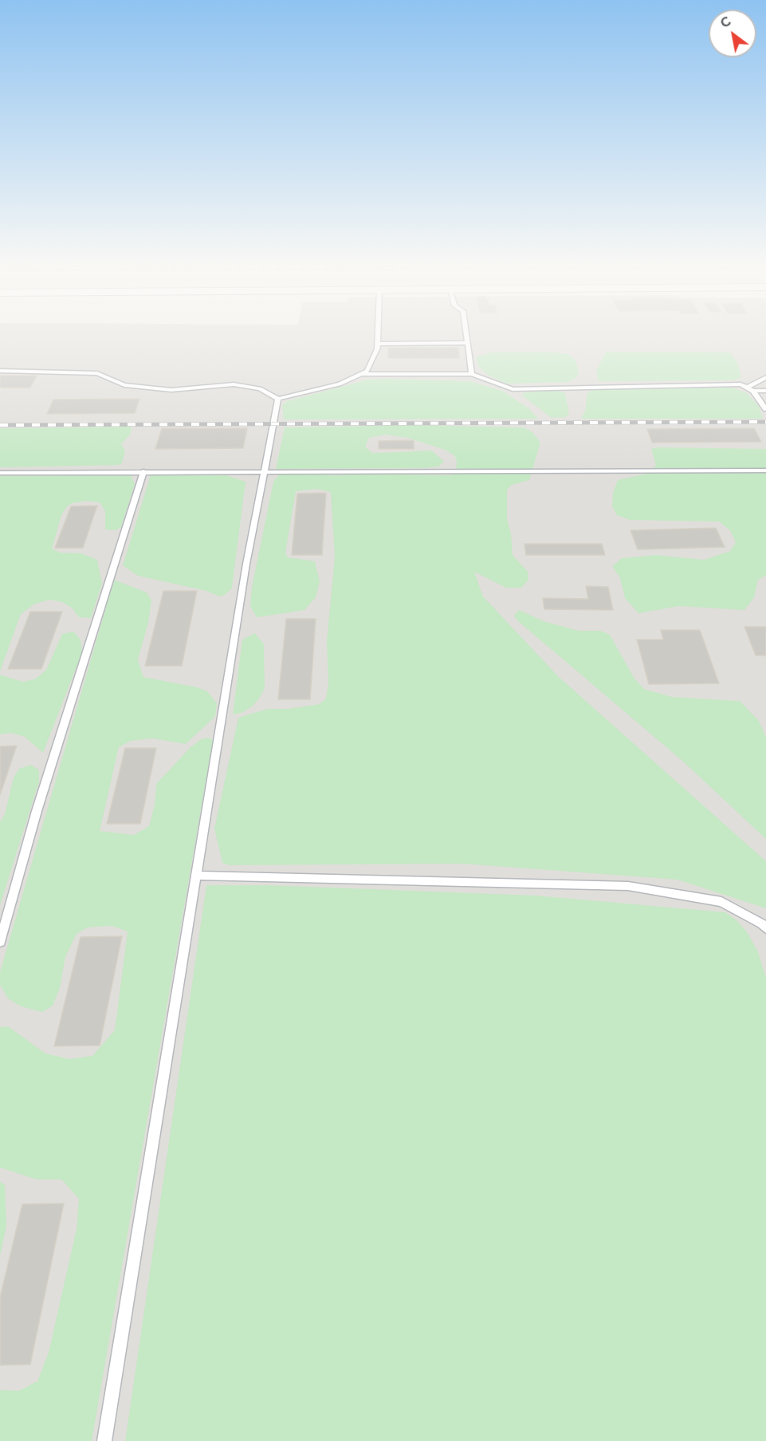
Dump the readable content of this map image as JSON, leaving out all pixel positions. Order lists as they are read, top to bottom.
{
  "north": "top left"
}
